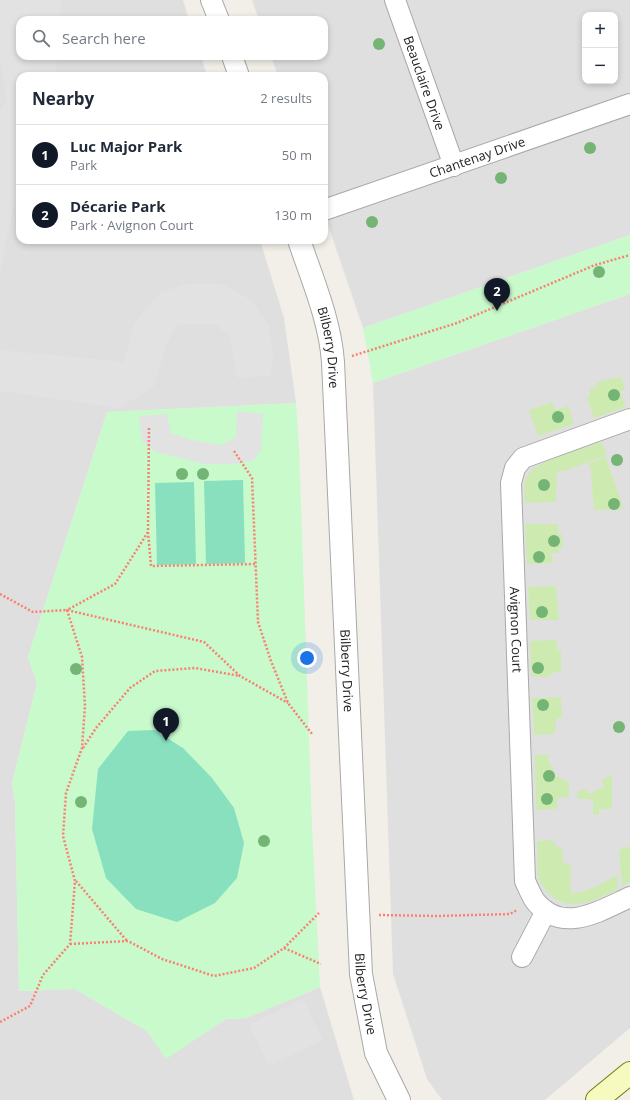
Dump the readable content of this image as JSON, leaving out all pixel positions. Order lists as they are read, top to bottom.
{
  "streets": {
    "street": [
      "Beauclaire Drive",
      "Chantenay Drive",
      "Bilberry Drive",
      "Avignon Court"
    ]
  },
  "crossings": [
    ["Beauclaire Drive", "Chantenay Drive"]
  ],
  "page": {
    "map_buttons": ["+", "−"],
    "search": "Search here",
    "heading": ["Nearby", "2 results"],
    "list": [
      {
        "mark": "1",
        "name": "Luc Major Park",
        "note": "Park",
        "value": "50 m"
      },
      {
        "mark": "2",
        "name": "Décarie Park",
        "note": "Park · Avignon Court",
        "value": "130 m"
      }
    ],
    "pins": ["2", "1"]
  }
}
